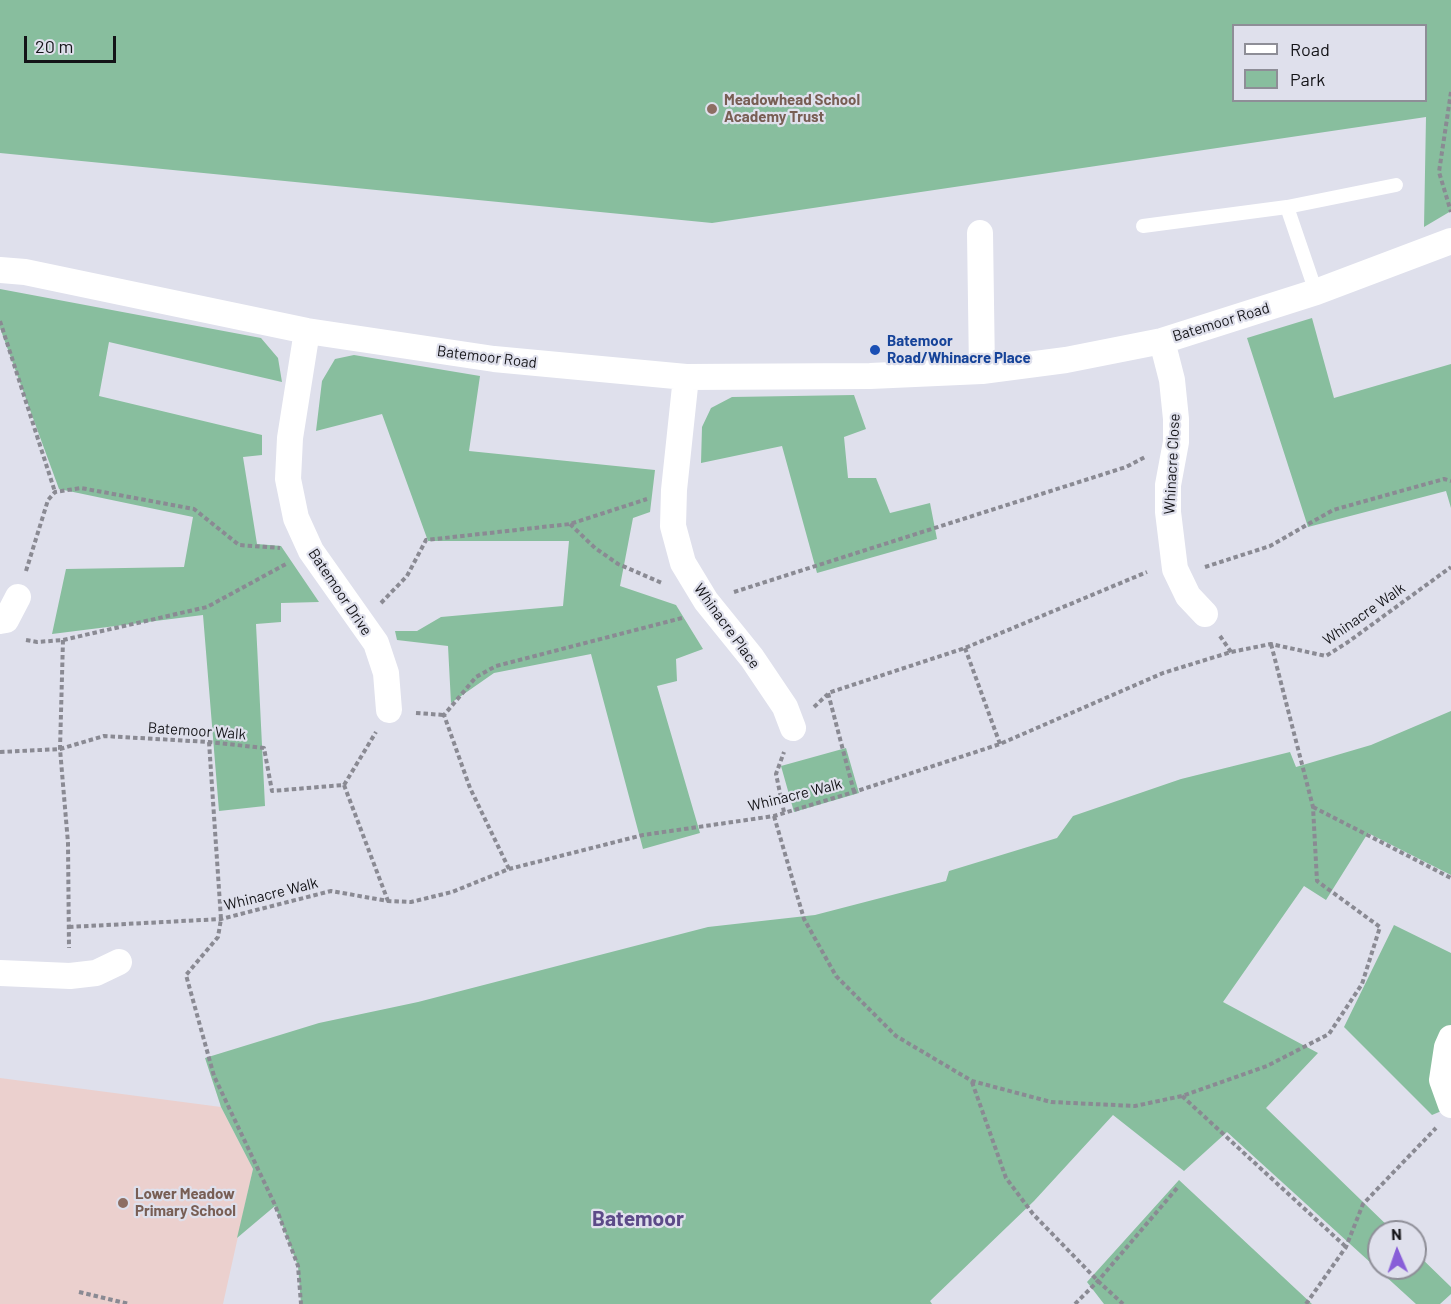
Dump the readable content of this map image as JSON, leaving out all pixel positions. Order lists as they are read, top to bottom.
{
  "streets": {
    "street": [
      "Batemoor Road",
      "Whinacre Close",
      "Batemoor Drive",
      "Whinacre Place"
    ],
    "path": ["Whinacre Walk", "Batemoor Walk"]
  },
  "crossings": [
    ["Batemoor Road", "Whinacre Close"],
    ["Batemoor Road", "Batemoor Drive"],
    ["Batemoor Road", "Whinacre Place"]
  ],
  "districts": ["Batemoor"],
  "places": ["Meadowhead School Academy Trust", "Batemoor Road/Whinacre Place", "Lower Meadow Primary School"],
  "legend": ["Road", "Park"],
  "scale_bar": "20 m",
  "north": "top"
}
